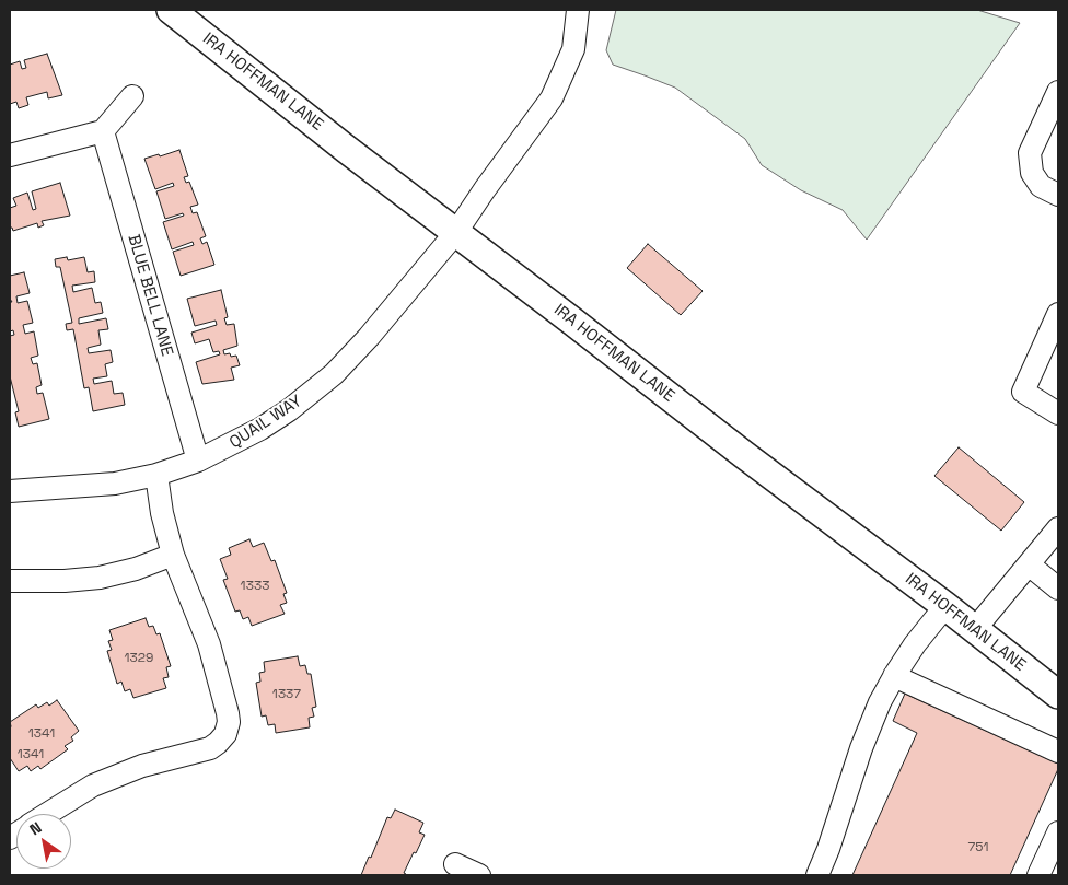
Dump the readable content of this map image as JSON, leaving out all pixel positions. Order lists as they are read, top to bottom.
{
  "streets": {
    "main road": ["IRA HOFFMAN LANE"],
    "street": ["BLUE BELL LANE", "QUAIL WAY"]
  },
  "crossings": [
    ["IRA HOFFMAN LANE", "QUAIL WAY"],
    ["BLUE BELL LANE", "QUAIL WAY"]
  ],
  "house_numbers": [
    "1333",
    "1329",
    "1337",
    "1341",
    "1341",
    "751"
  ],
  "north": "top left"
}
